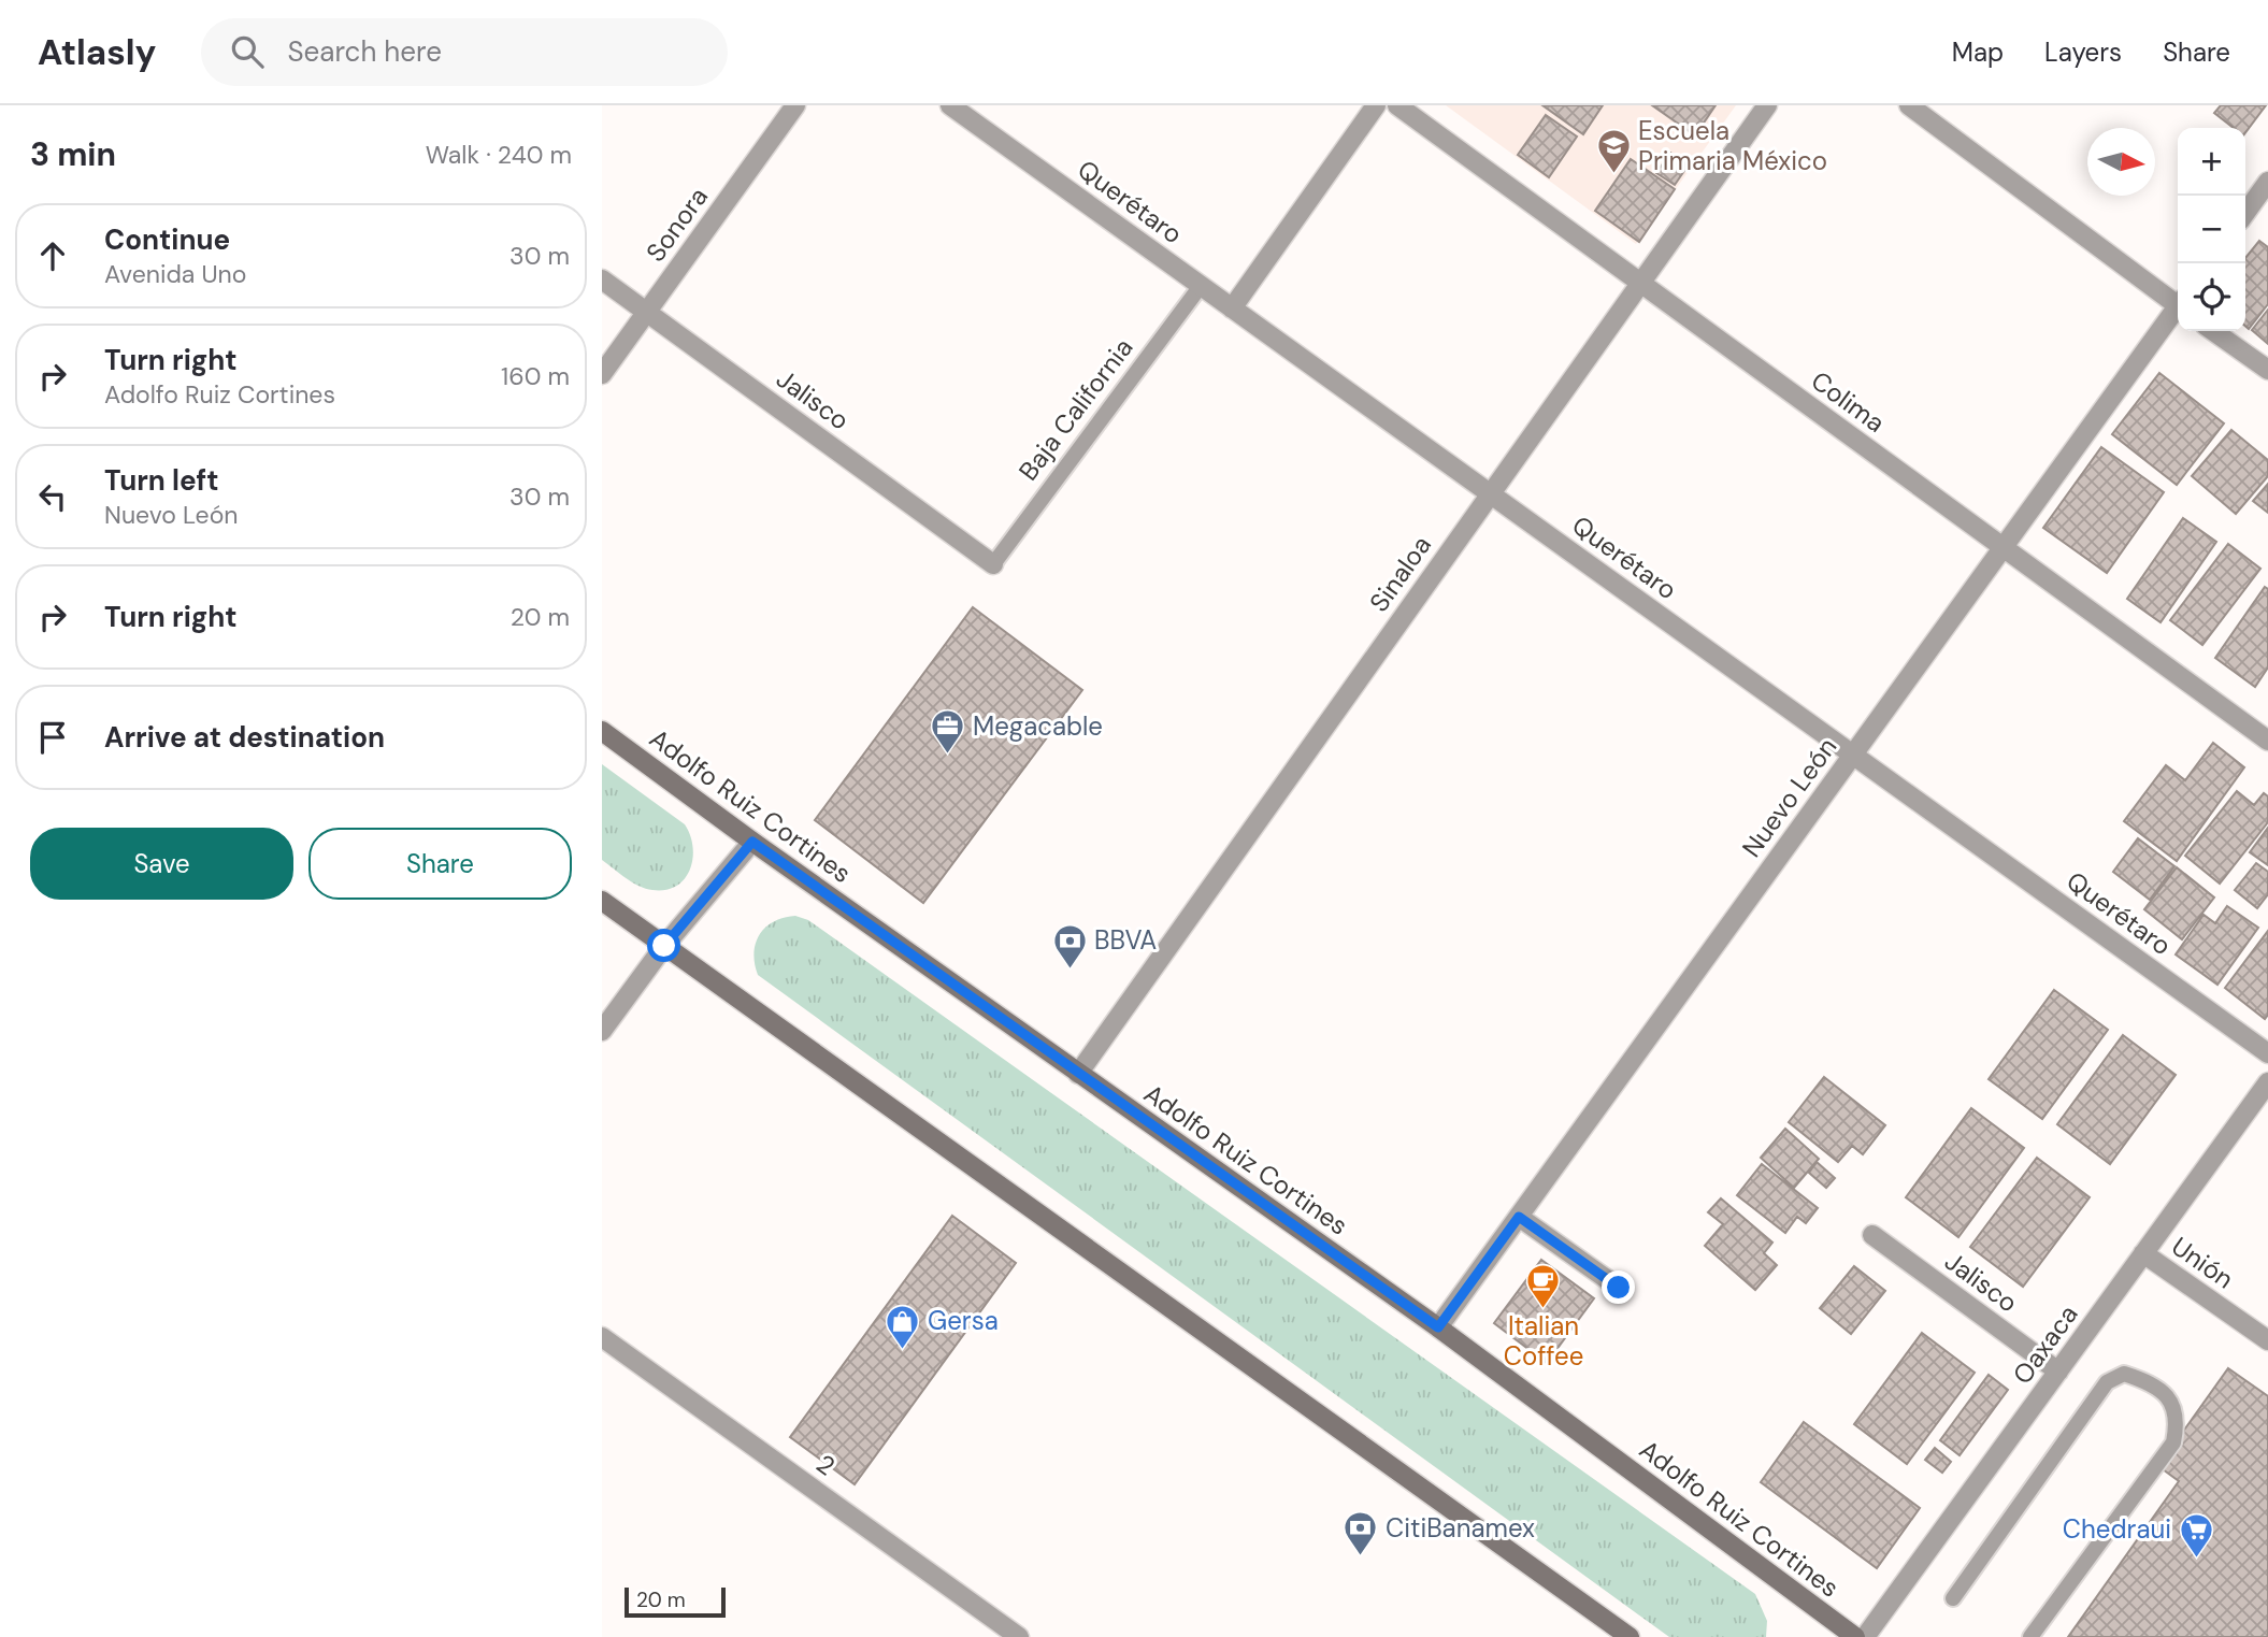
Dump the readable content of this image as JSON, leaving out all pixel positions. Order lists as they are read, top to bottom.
{
  "streets": {
    "main road": ["Adolfo Ruiz Cortines"],
    "street": [
      "Querétaro",
      "Sonora",
      "Jalisco",
      "Colima",
      "Sinaloa",
      "Nuevo León",
      "Unión",
      "Oaxaca",
      "2"
    ],
    "lane": ["Baja California"]
  },
  "crossings": [
    ["Querétaro", "Baja California"],
    ["Querétaro", "Sinaloa"],
    ["Querétaro", "Nuevo León"],
    ["Sonora", "Jalisco"],
    ["Jalisco", "Baja California"],
    ["Jalisco", "Oaxaca"],
    ["Colima", "Sinaloa"],
    ["Colima", "Nuevo León"],
    ["Sinaloa", "Adolfo Ruiz Cortines"],
    ["Nuevo León", "Adolfo Ruiz Cortines"],
    ["Unión", "Oaxaca"]
  ],
  "places": {
    "school or university": ["Escuela Primaria México"],
    "office": ["Megacable"],
    "bank": ["BBVA", "CitiBanamex"],
    "cafe": ["Italian Coffee"],
    "shop": ["Gersa"],
    "supermarket": ["Chedraui"]
  },
  "scale_bar": "20 m",
  "north": "right",
  "page": {
    "header": "Atlasly",
    "search": "Search here",
    "nav": ["Map", "Layers", "Share"],
    "heading": ["3 min", "Walk · 240 m"],
    "map_buttons": ["+", "−"],
    "list": [
      ["Continue", "Avenida Uno", "30 m"],
      ["Turn right", "Adolfo Ruiz Cortines", "160 m"],
      ["Turn left", "Nuevo León", "30 m"],
      ["Turn right", "20 m"],
      "Arrive at destination"
    ],
    "buttons": ["Save", "Share"],
    "scale": "20 m"
  }
}
